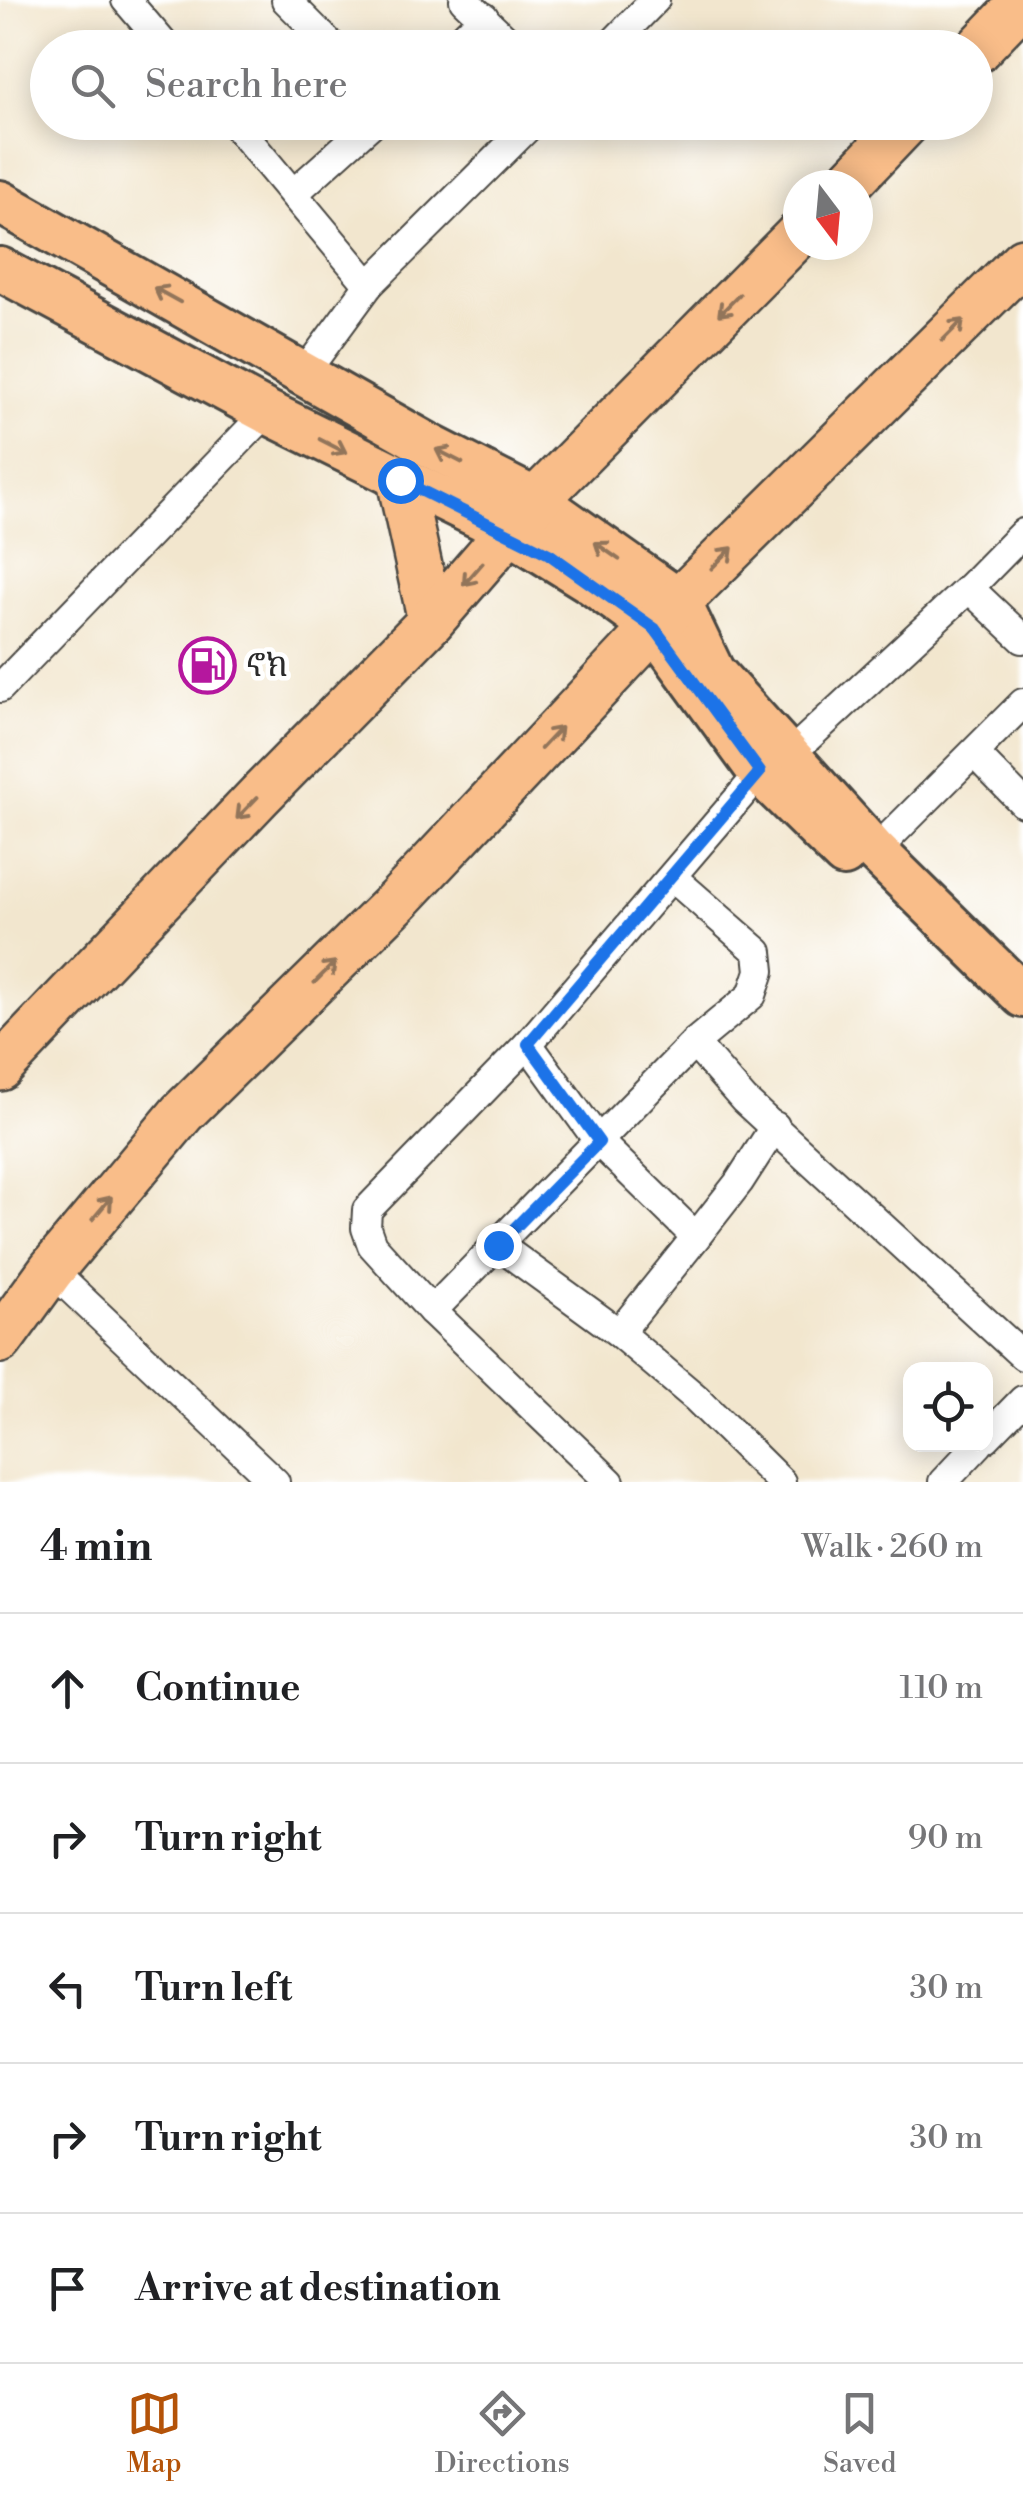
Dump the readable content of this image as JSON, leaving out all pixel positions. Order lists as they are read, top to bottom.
{
  "places": {
    "fuel station": ["ኖክ"]
  },
  "north": "bottom",
  "page": {
    "search": "Search here",
    "heading": ["4 min", "Walk · 260 m"],
    "list": [
      ["Continue", "110 m"],
      ["Turn right", "90 m"],
      ["Turn left", "30 m"],
      ["Turn right", "30 m"],
      "Arrive at destination"
    ],
    "nav": ["Map", "Directions", "Saved"]
  }
}
